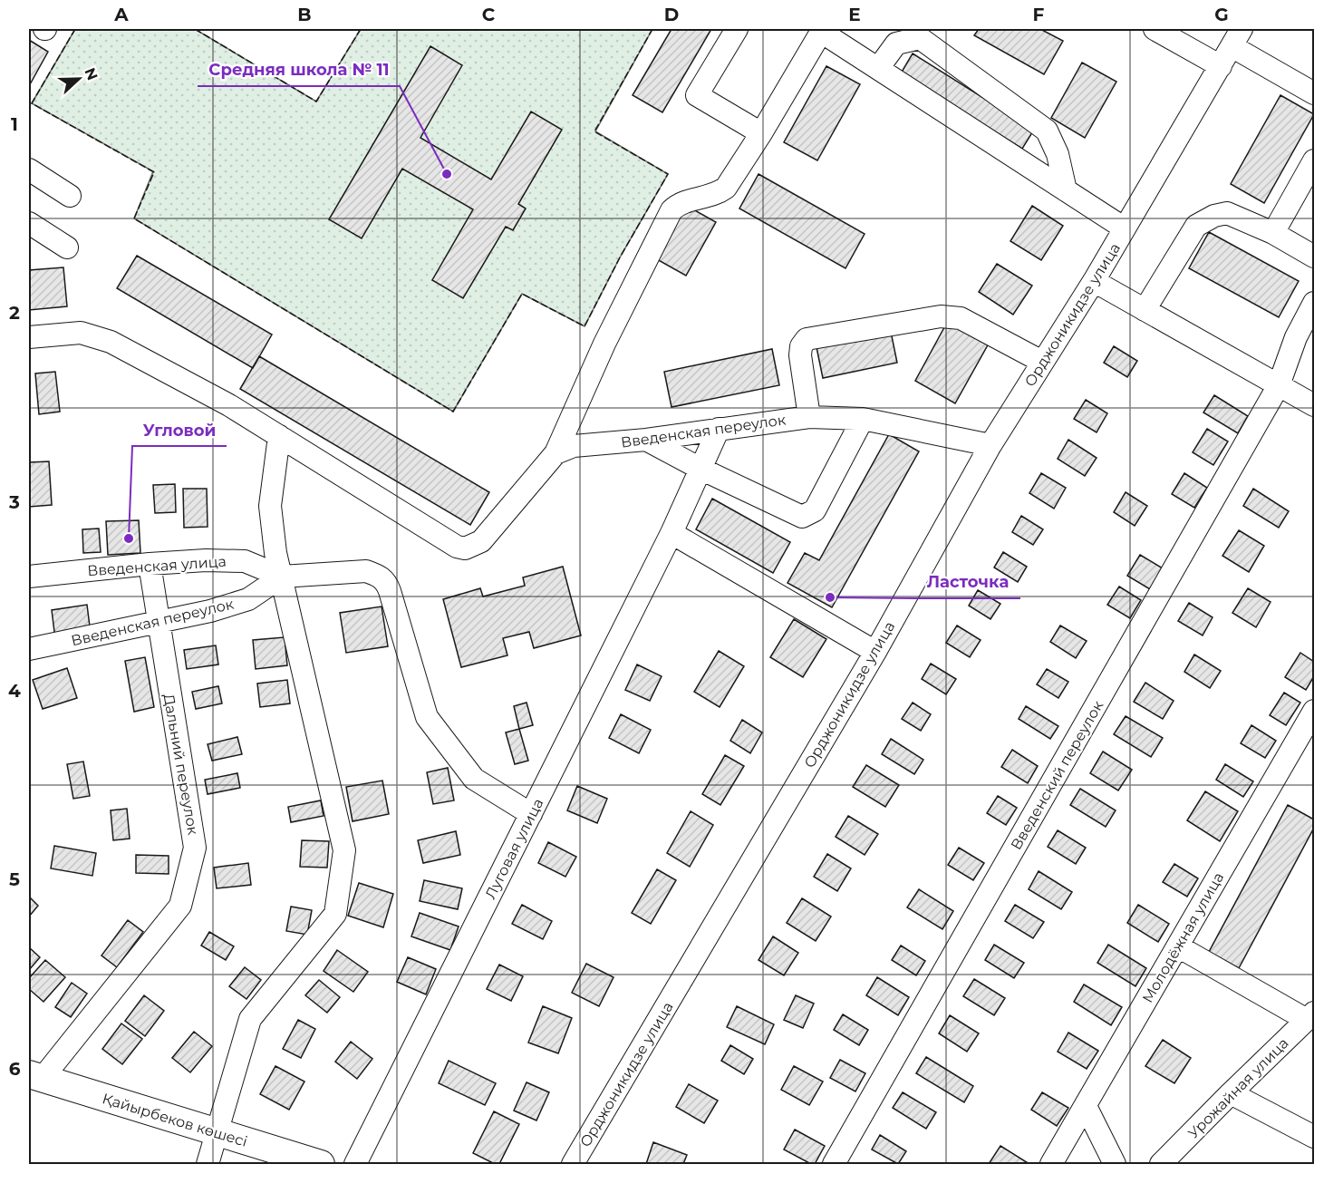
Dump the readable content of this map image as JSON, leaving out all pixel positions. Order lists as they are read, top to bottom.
{
  "streets": {
    "main road": ["Қайырбеков көшесі"],
    "street": [
      "Орджоникидзе улица",
      "Введенская переулок",
      "Введенская улица",
      "Дальний переулок",
      "Введенский переулок",
      "Луговая улица",
      "Молодёжная улица",
      "Урожайная улица"
    ]
  },
  "crossings": [
    ["Орджоникидзе улица", "Введенская переулок"],
    ["Введенская переулок", "Введенская улица"],
    ["Введенская переулок", "Дальний переулок"],
    ["Введенская переулок", "Луговая улица"],
    ["Введенская улица", "Дальний переулок"],
    ["Дальний переулок", "Қайырбеков көшесі"]
  ],
  "places": ["Средняя школа № 11", "Угловой", "Ласточка"],
  "north": "right",
  "grid": {
    "columns": [
      "A",
      "B",
      "C",
      "D",
      "E",
      "F",
      "G"
    ],
    "rows": [
      "1",
      "2",
      "3",
      "4",
      "5",
      "6"
    ]
  }
}
